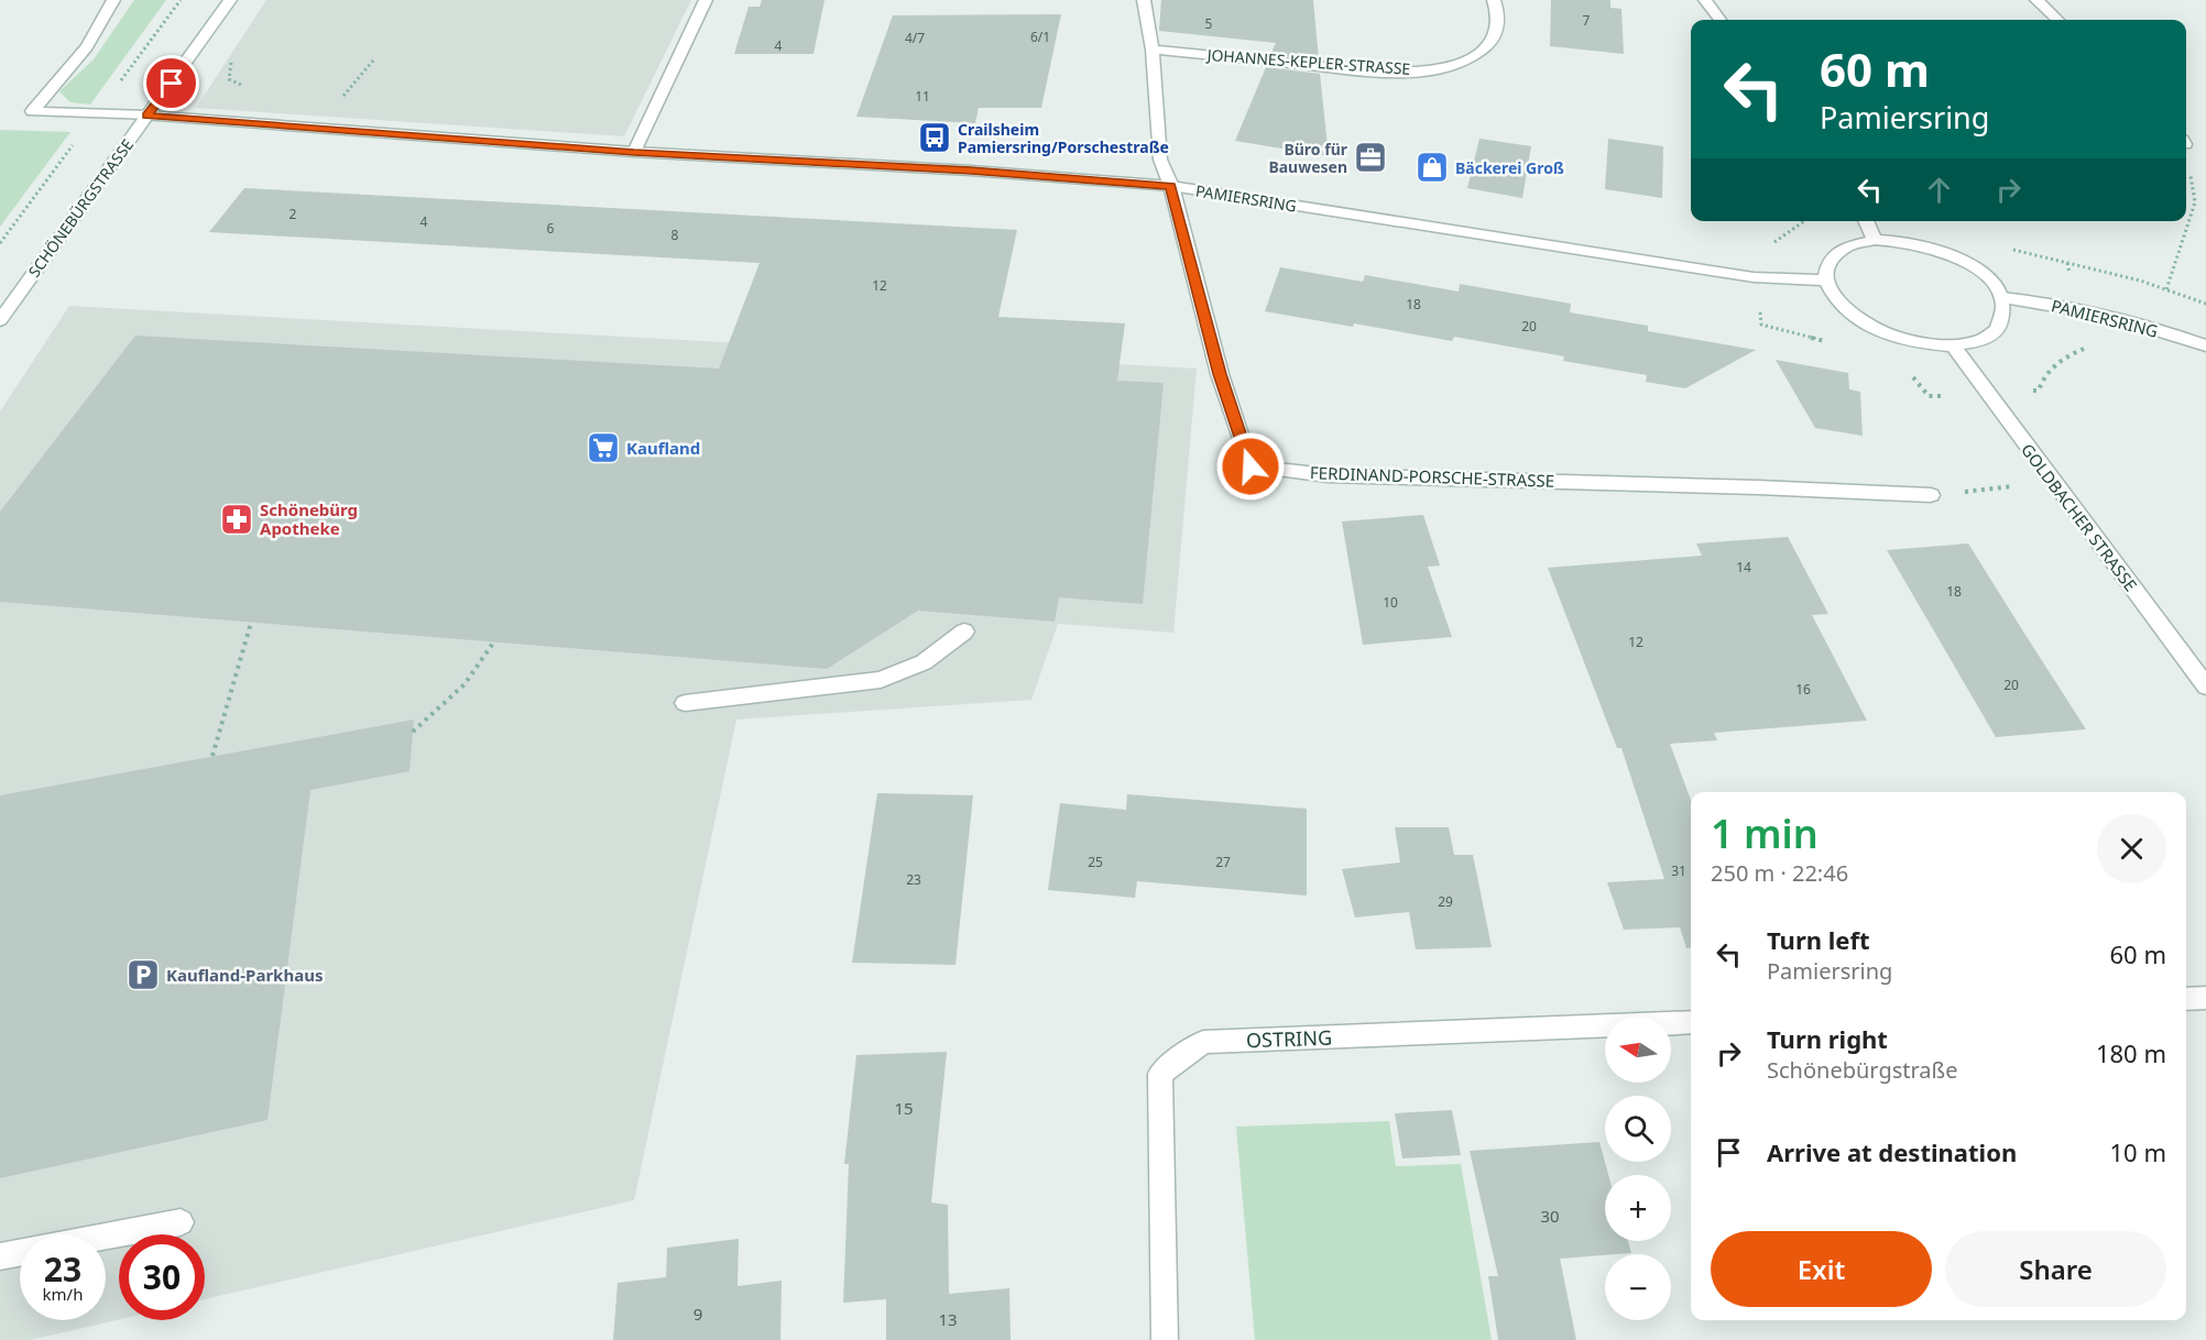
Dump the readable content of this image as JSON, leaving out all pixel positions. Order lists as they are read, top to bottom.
{
  "streets": {
    "street": [
      "JOHANNES-KEPLER-STRASSE",
      "PAMIERSRING",
      "SCHÖNEBÜRGSTRASSE",
      "FERDINAND-PORSCHE-STRASSE",
      "GOLDBACHER STRASSE",
      "OSTRING"
    ]
  },
  "crossings": [
    ["JOHANNES-KEPLER-STRASSE", "FERDINAND-PORSCHE-STRASSE"],
    ["PAMIERSRING", "SCHÖNEBÜRGSTRASSE"],
    ["PAMIERSRING", "FERDINAND-PORSCHE-STRASSE"]
  ],
  "places": {
    "bus stop": ["Crailsheim Pamiersring/Porschestraße"],
    "office": ["Büro für Bauwesen"],
    "shop": ["Bäckerei Groß"],
    "supermarket": ["Kaufland"],
    "pharmacy": ["Schönebürg Apotheke"],
    "parking": ["Kaufland-Parkhaus"]
  },
  "house_numbers": [
    "7",
    "5",
    "6/1",
    "4/7",
    "4",
    "11",
    "2",
    "4",
    "6",
    "8",
    "12",
    "18",
    "20",
    "14",
    "18",
    "10",
    "12",
    "20",
    "16",
    "25",
    "27",
    "31",
    "23",
    "29",
    "15",
    "30",
    "9",
    "13"
  ],
  "north": "left",
  "page": {
    "turn": ["60 m", "Pamiersring"],
    "heading": ["1 min", "250 m · 22:46"],
    "list": [
      {
        "name": "Turn left",
        "note": "Pamiersring",
        "value": "60 m"
      },
      {
        "name": "Turn right",
        "note": "Schönebürgstraße",
        "value": "180 m"
      },
      {
        "name": "Arrive at destination",
        "value": "10 m"
      }
    ],
    "map_buttons": ["+", "−"],
    "buttons": ["Exit", "Share"],
    "speed": "23 km/h",
    "limit": "30"
  }
}
